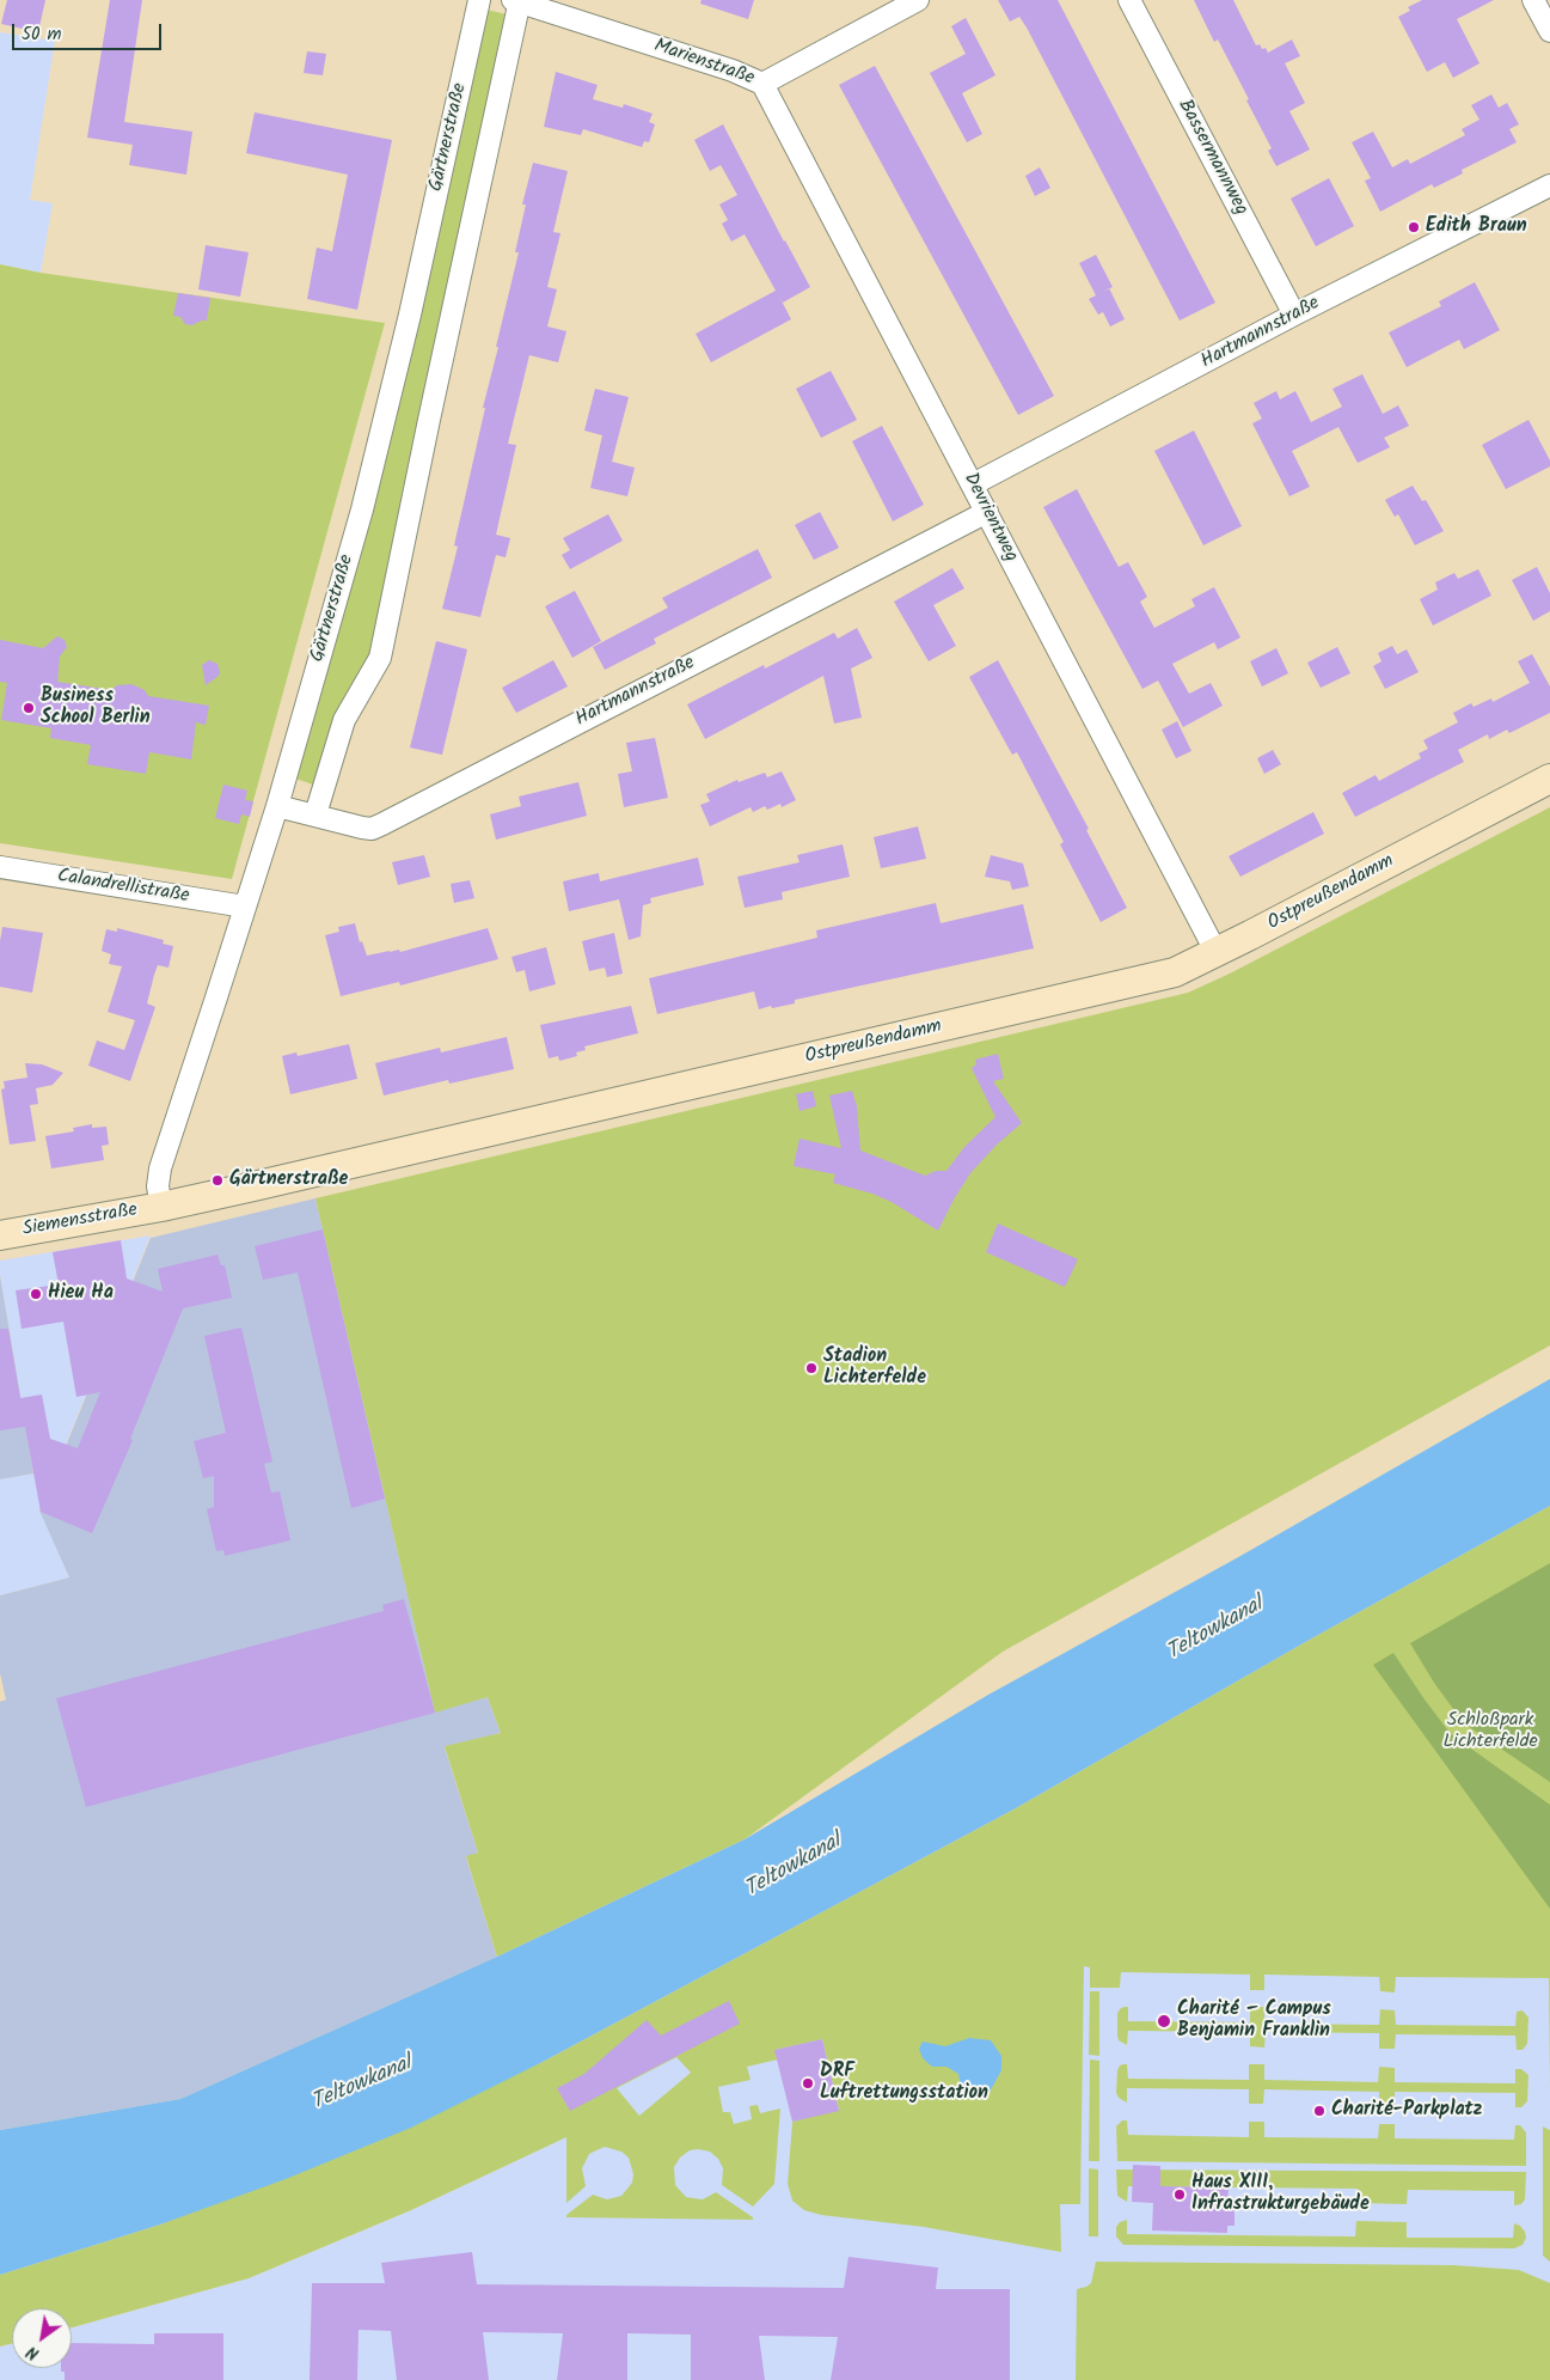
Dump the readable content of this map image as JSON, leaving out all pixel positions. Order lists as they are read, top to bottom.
{
  "streets": {
    "street": [
      "Marienstraße",
      "Gärtnerstraße",
      "Bassermannweg",
      "Hartmannstraße",
      "Devrientweg",
      "Calandrellistraße",
      "Ostpreußendamm",
      "Siemensstraße"
    ]
  },
  "crossings": [
    ["Marienstraße", "Gärtnerstraße"],
    ["Marienstraße", "Devrientweg"],
    ["Gärtnerstraße", "Hartmannstraße"],
    ["Gärtnerstraße", "Calandrellistraße"],
    ["Gärtnerstraße", "Ostpreußendamm"],
    ["Gärtnerstraße", "Siemensstraße"],
    ["Bassermannweg", "Hartmannstraße"],
    ["Hartmannstraße", "Devrientweg"],
    ["Devrientweg", "Ostpreußendamm"],
    ["Ostpreußendamm", "Siemensstraße"]
  ],
  "water": ["Teltowkanal"],
  "parks": ["Schloßpark Lichterfelde"],
  "places": [
    "Edith Braun",
    "Business School Berlin",
    "Gärtnerstraße",
    "Hieu Ha",
    "Stadion Lichterfelde",
    "Charité – Campus Benjamin Franklin",
    "DRF Luftrettungsstation",
    "Charité-Parkplatz",
    "Haus XIII, Infrastrukturgebäude"
  ],
  "scale_bar": "50 m",
  "north": "bottom left"
}
